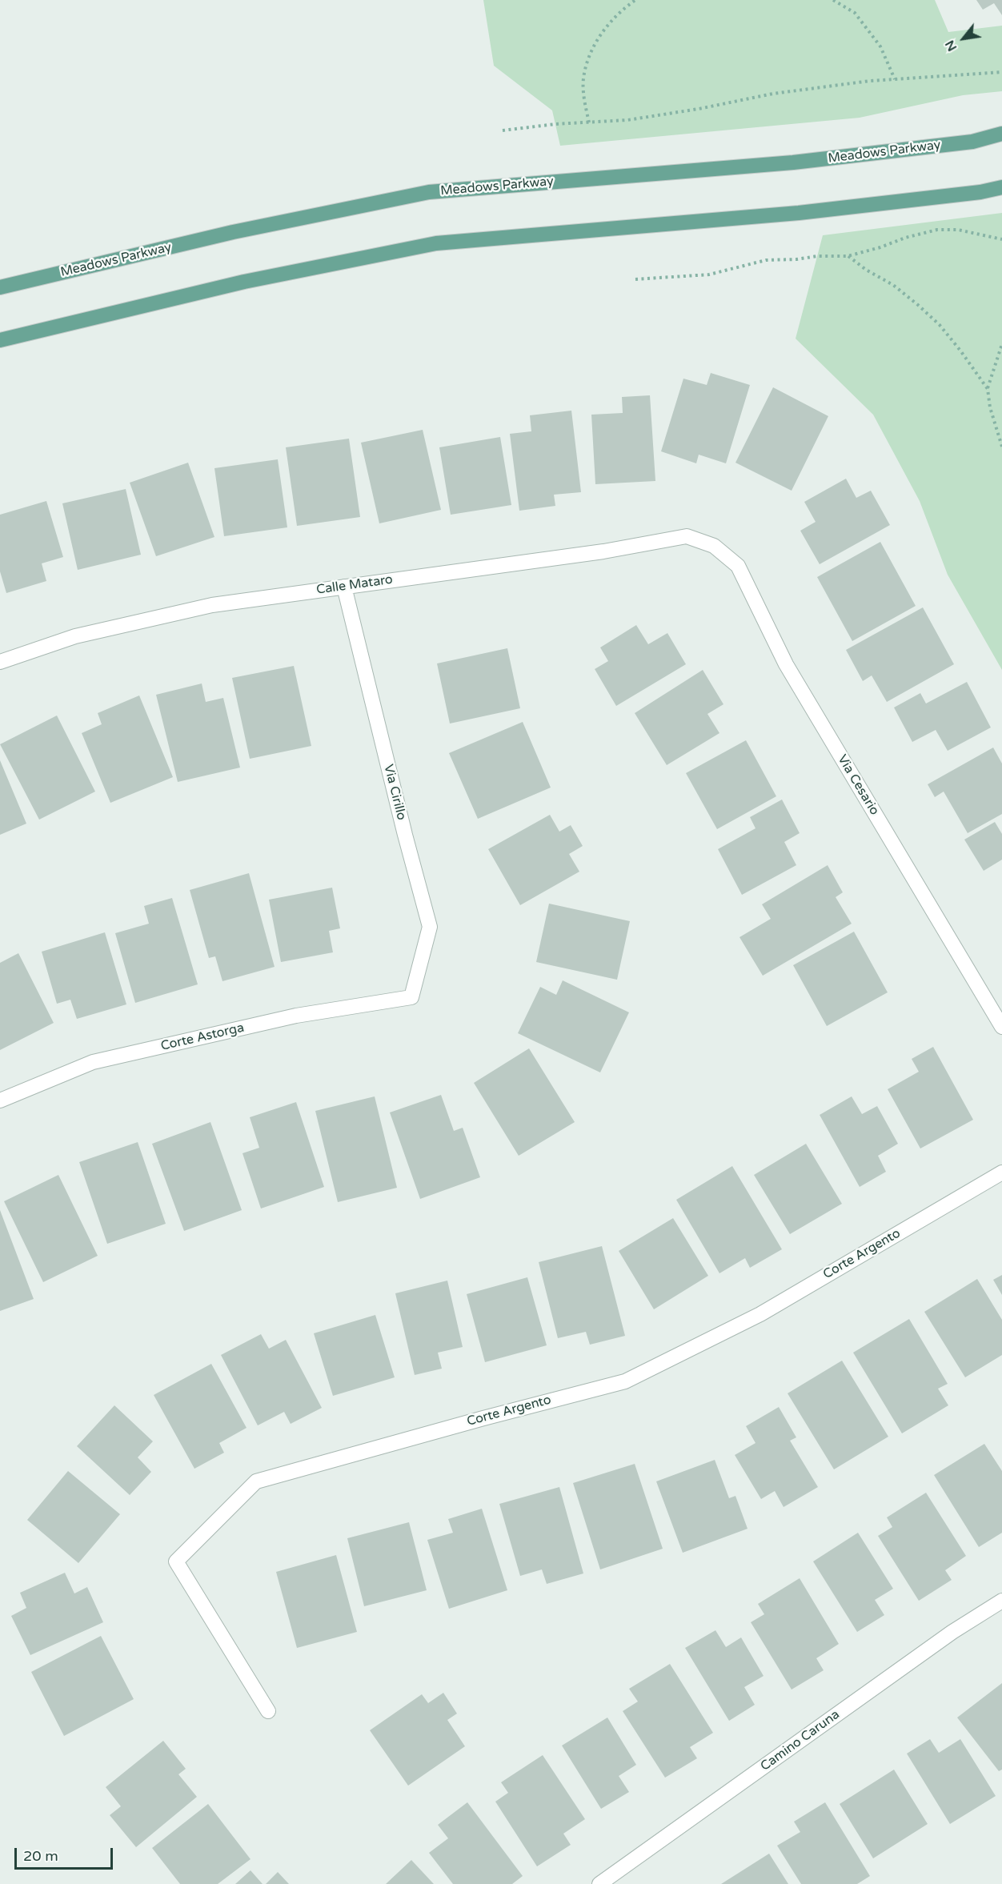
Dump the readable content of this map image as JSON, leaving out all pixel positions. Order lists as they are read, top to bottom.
{
  "streets": {
    "main road": ["Meadows Parkway"],
    "street": [
      "Calle Mataro",
      "Via Cesario",
      "Via Cirillo",
      "Corte Astorga",
      "Corte Argento",
      "Camino Caruna"
    ]
  },
  "crossings": [
    ["Calle Mataro", "Via Cesario"],
    ["Calle Mataro", "Via Cirillo"],
    ["Via Cirillo", "Corte Astorga"]
  ],
  "scale_bar": "20 m",
  "north": "bottom left"
}
